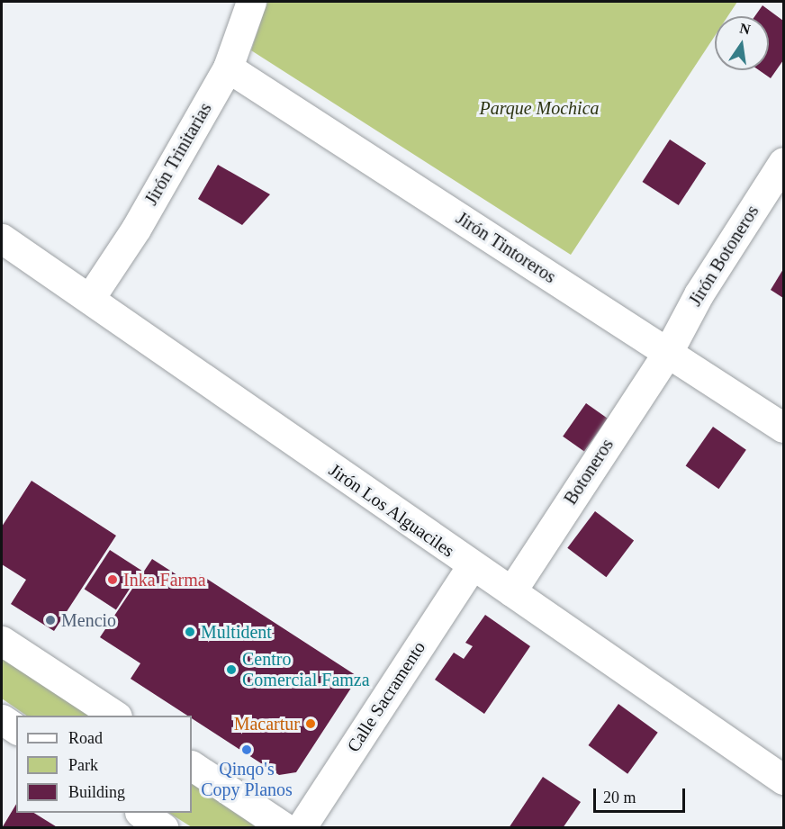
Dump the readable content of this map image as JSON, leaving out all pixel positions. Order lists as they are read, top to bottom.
{
  "streets": {
    "street": [
      "Jirón Trinitarias",
      "Jirón Tintoreros",
      "Jirón Botoneros",
      "Botoneros",
      "Jirón Los Alguaciles",
      "Calle Sacramento"
    ]
  },
  "crossings": [
    ["Jirón Trinitarias", "Jirón Tintoreros"],
    ["Jirón Trinitarias", "Jirón Los Alguaciles"],
    ["Jirón Tintoreros", "Jirón Botoneros"],
    ["Jirón Tintoreros", "Botoneros"],
    ["Jirón Botoneros", "Botoneros"],
    ["Botoneros", "Jirón Los Alguaciles"],
    ["Jirón Los Alguaciles", "Calle Sacramento"]
  ],
  "parks": ["Parque Mochica"],
  "places": [
    "Inka Farma",
    "Mencio",
    "Multident",
    "Centro Comercial Famza",
    "Macartur",
    "Qinqo's Copy Planos"
  ],
  "legend": ["Road", "Park", "Building"],
  "scale_bar": "20 m",
  "north": "top"
}
